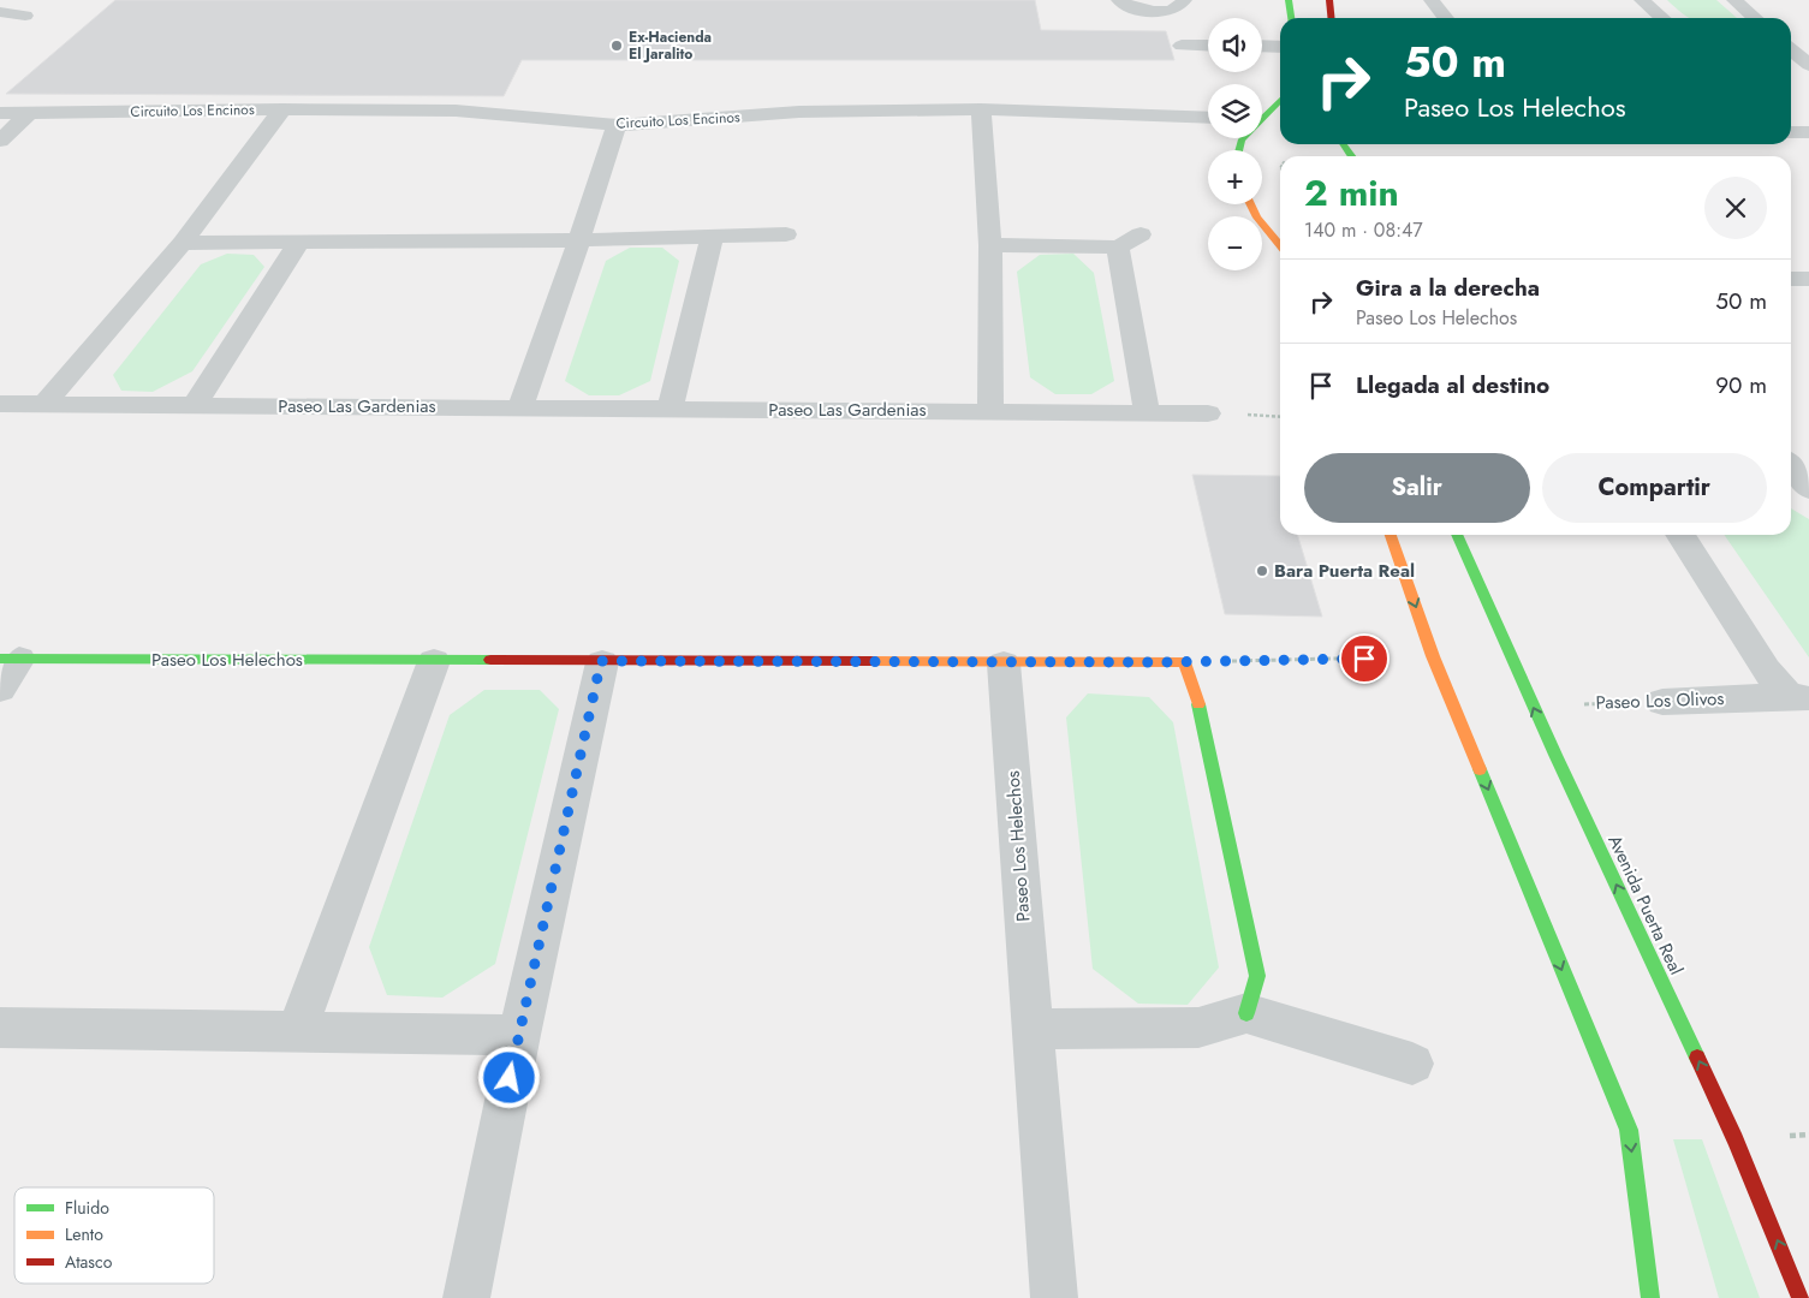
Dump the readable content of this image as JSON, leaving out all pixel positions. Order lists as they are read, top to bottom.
{
  "streets": {
    "street": [
      "Circuito Los Encinos",
      "Paseo Las Gardenias",
      "Paseo Los Helechos",
      "Paseo Los Olivos",
      "Avenida Puerta Real"
    ]
  },
  "crossings": [
    ["Paseo Los Olivos", "Avenida Puerta Real"]
  ],
  "places": ["Ex-Hacienda El Jaralito", "Bara Puerta Real"],
  "legend": ["Fluido", "Lento", "Atasco"],
  "page": {
    "map_buttons": ["+", "−"],
    "turn": ["50 m", "Paseo Los Helechos"],
    "heading": ["2 min", "140 m · 08:47"],
    "list": [
      {
        "name": "Gira a la derecha",
        "note": "Paseo Los Helechos",
        "value": "50 m"
      },
      {
        "name": "Llegada al destino",
        "value": "90 m"
      }
    ],
    "buttons": ["Salir", "Compartir"]
  }
}
